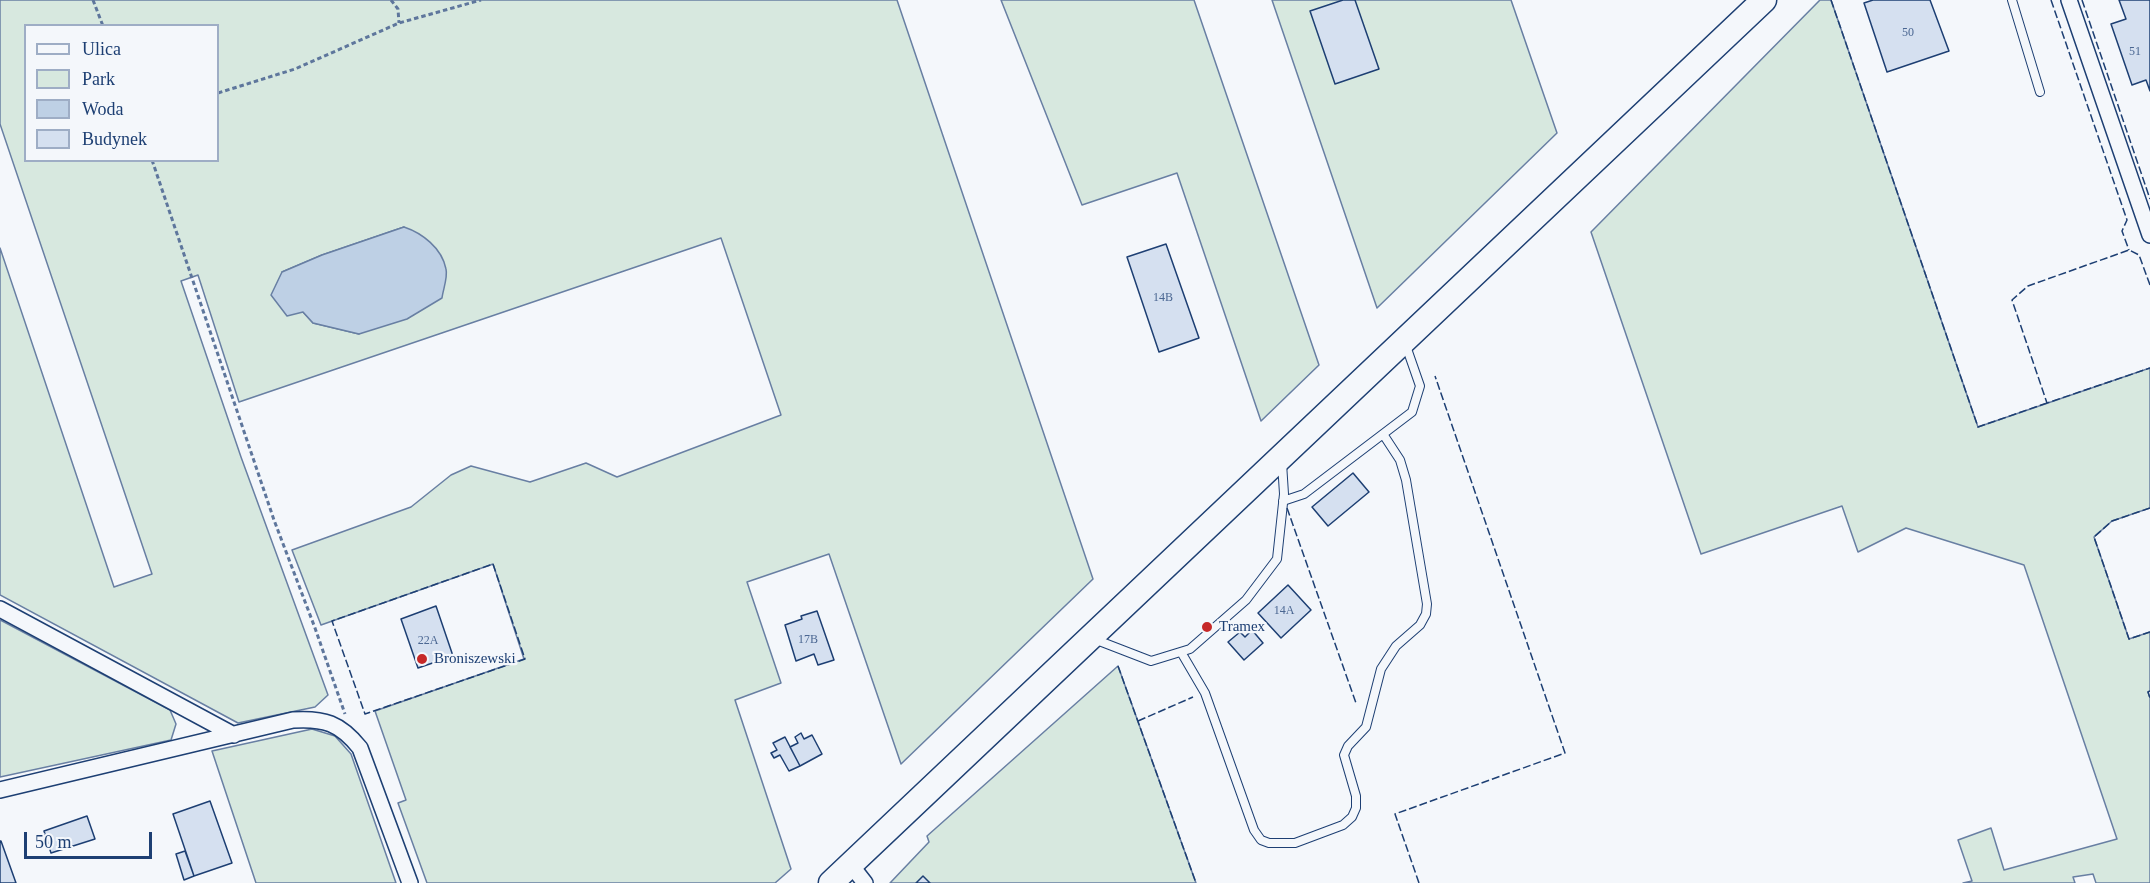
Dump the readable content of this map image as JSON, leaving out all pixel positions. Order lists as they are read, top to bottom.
{
  "places": ["Tramex", "Broniszewski"],
  "house_numbers": [
    "50",
    "51",
    "14B",
    "14A",
    "17B",
    "22A"
  ],
  "legend": [
    "Ulica",
    "Park",
    "Woda",
    "Budynek"
  ],
  "scale_bar": "50 m"
}
